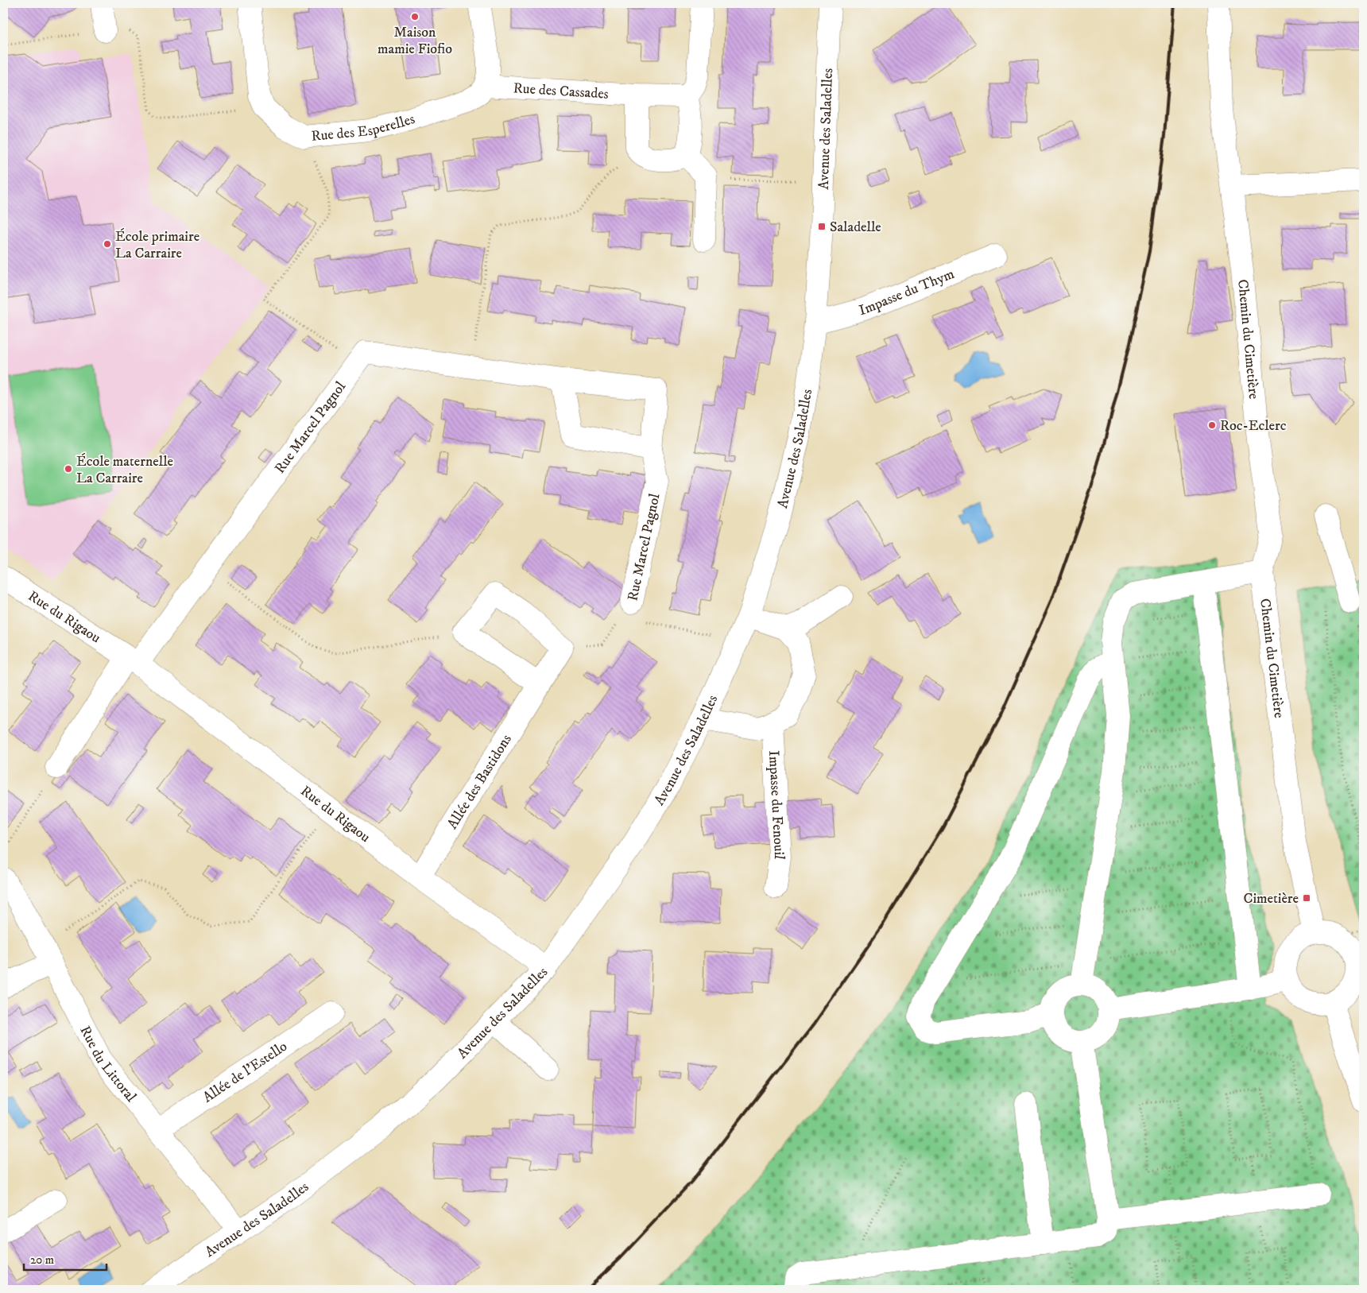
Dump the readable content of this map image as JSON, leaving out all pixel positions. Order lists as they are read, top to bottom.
{
  "streets": {
    "street": [
      "Rue des Cassades",
      "Rue des Esperelles",
      "Avenue des Saladelles",
      "Impasse du Thym",
      "Chemin du Cimetière",
      "Rue Marcel Pagnol",
      "Rue du Rigaou",
      "Allée des Bastidons",
      "Impasse du Fenouil",
      "Rue du Littoral",
      "Allée de l'Estello"
    ]
  },
  "crossings": [
    ["Rue des Cassades", "Rue des Esperelles"],
    ["Avenue des Saladelles", "Impasse du Thym"],
    ["Avenue des Saladelles", "Rue du Rigaou"],
    ["Avenue des Saladelles", "Rue du Littoral"],
    ["Rue Marcel Pagnol", "Rue du Rigaou"],
    ["Rue Marcel Pagnol", "Allée des Bastidons"],
    ["Rue du Rigaou", "Allée des Bastidons"],
    ["Rue du Littoral", "Allée de l'Estello"]
  ],
  "places": {
    "other": [
      "Maison mamie Fiofio",
      "École primaire La Carraire",
      "Roc-Eclerc",
      "École maternelle La Carraire"
    ],
    "transit": ["Saladelle", "Cimetière"]
  },
  "scale_bar": "20 m"
}
